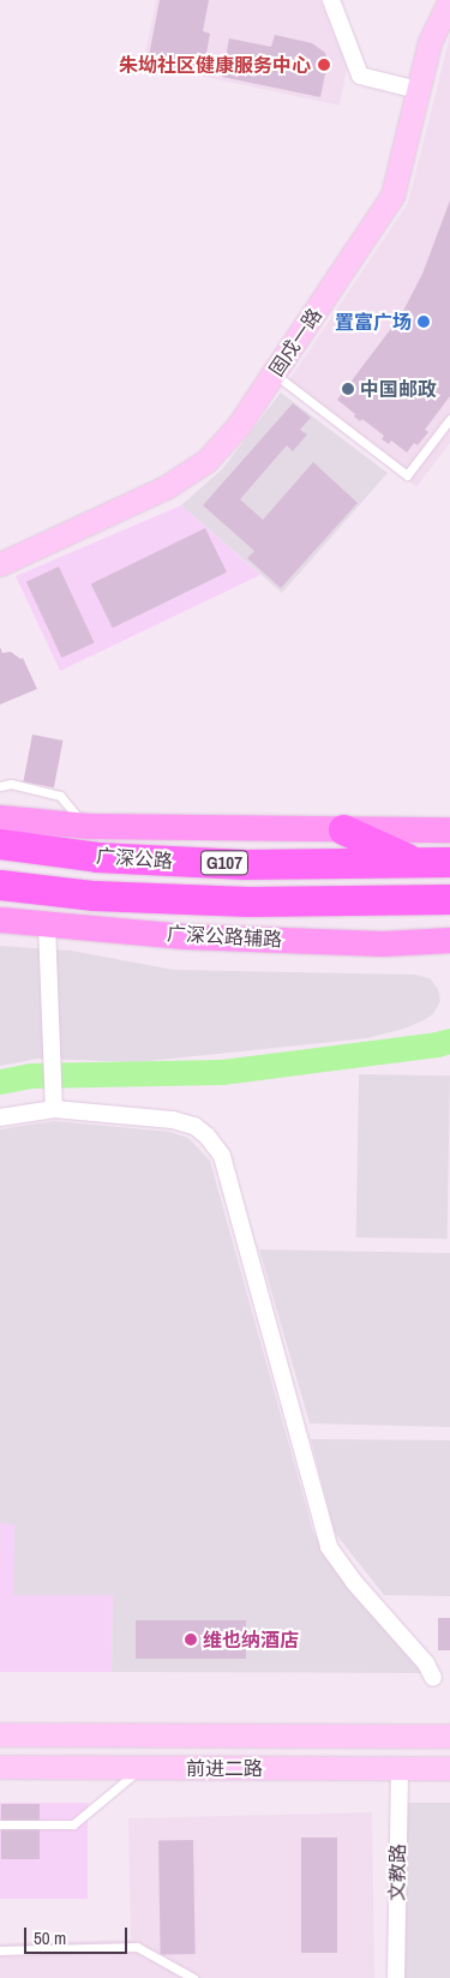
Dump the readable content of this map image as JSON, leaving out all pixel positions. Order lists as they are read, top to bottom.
{
  "streets": {
    "highway": ["广深公路", "G107"],
    "main road": ["固戍一路", "广深公路辅路", "前进二路"],
    "street": ["文教路"]
  },
  "crossings": [
    ["前进二路", "文教路"]
  ],
  "places": [
    "朱坳社区健康服务中心",
    "置富广场",
    "中国邮政",
    "维也纳酒店"
  ],
  "scale_bar": "50 m"
}
